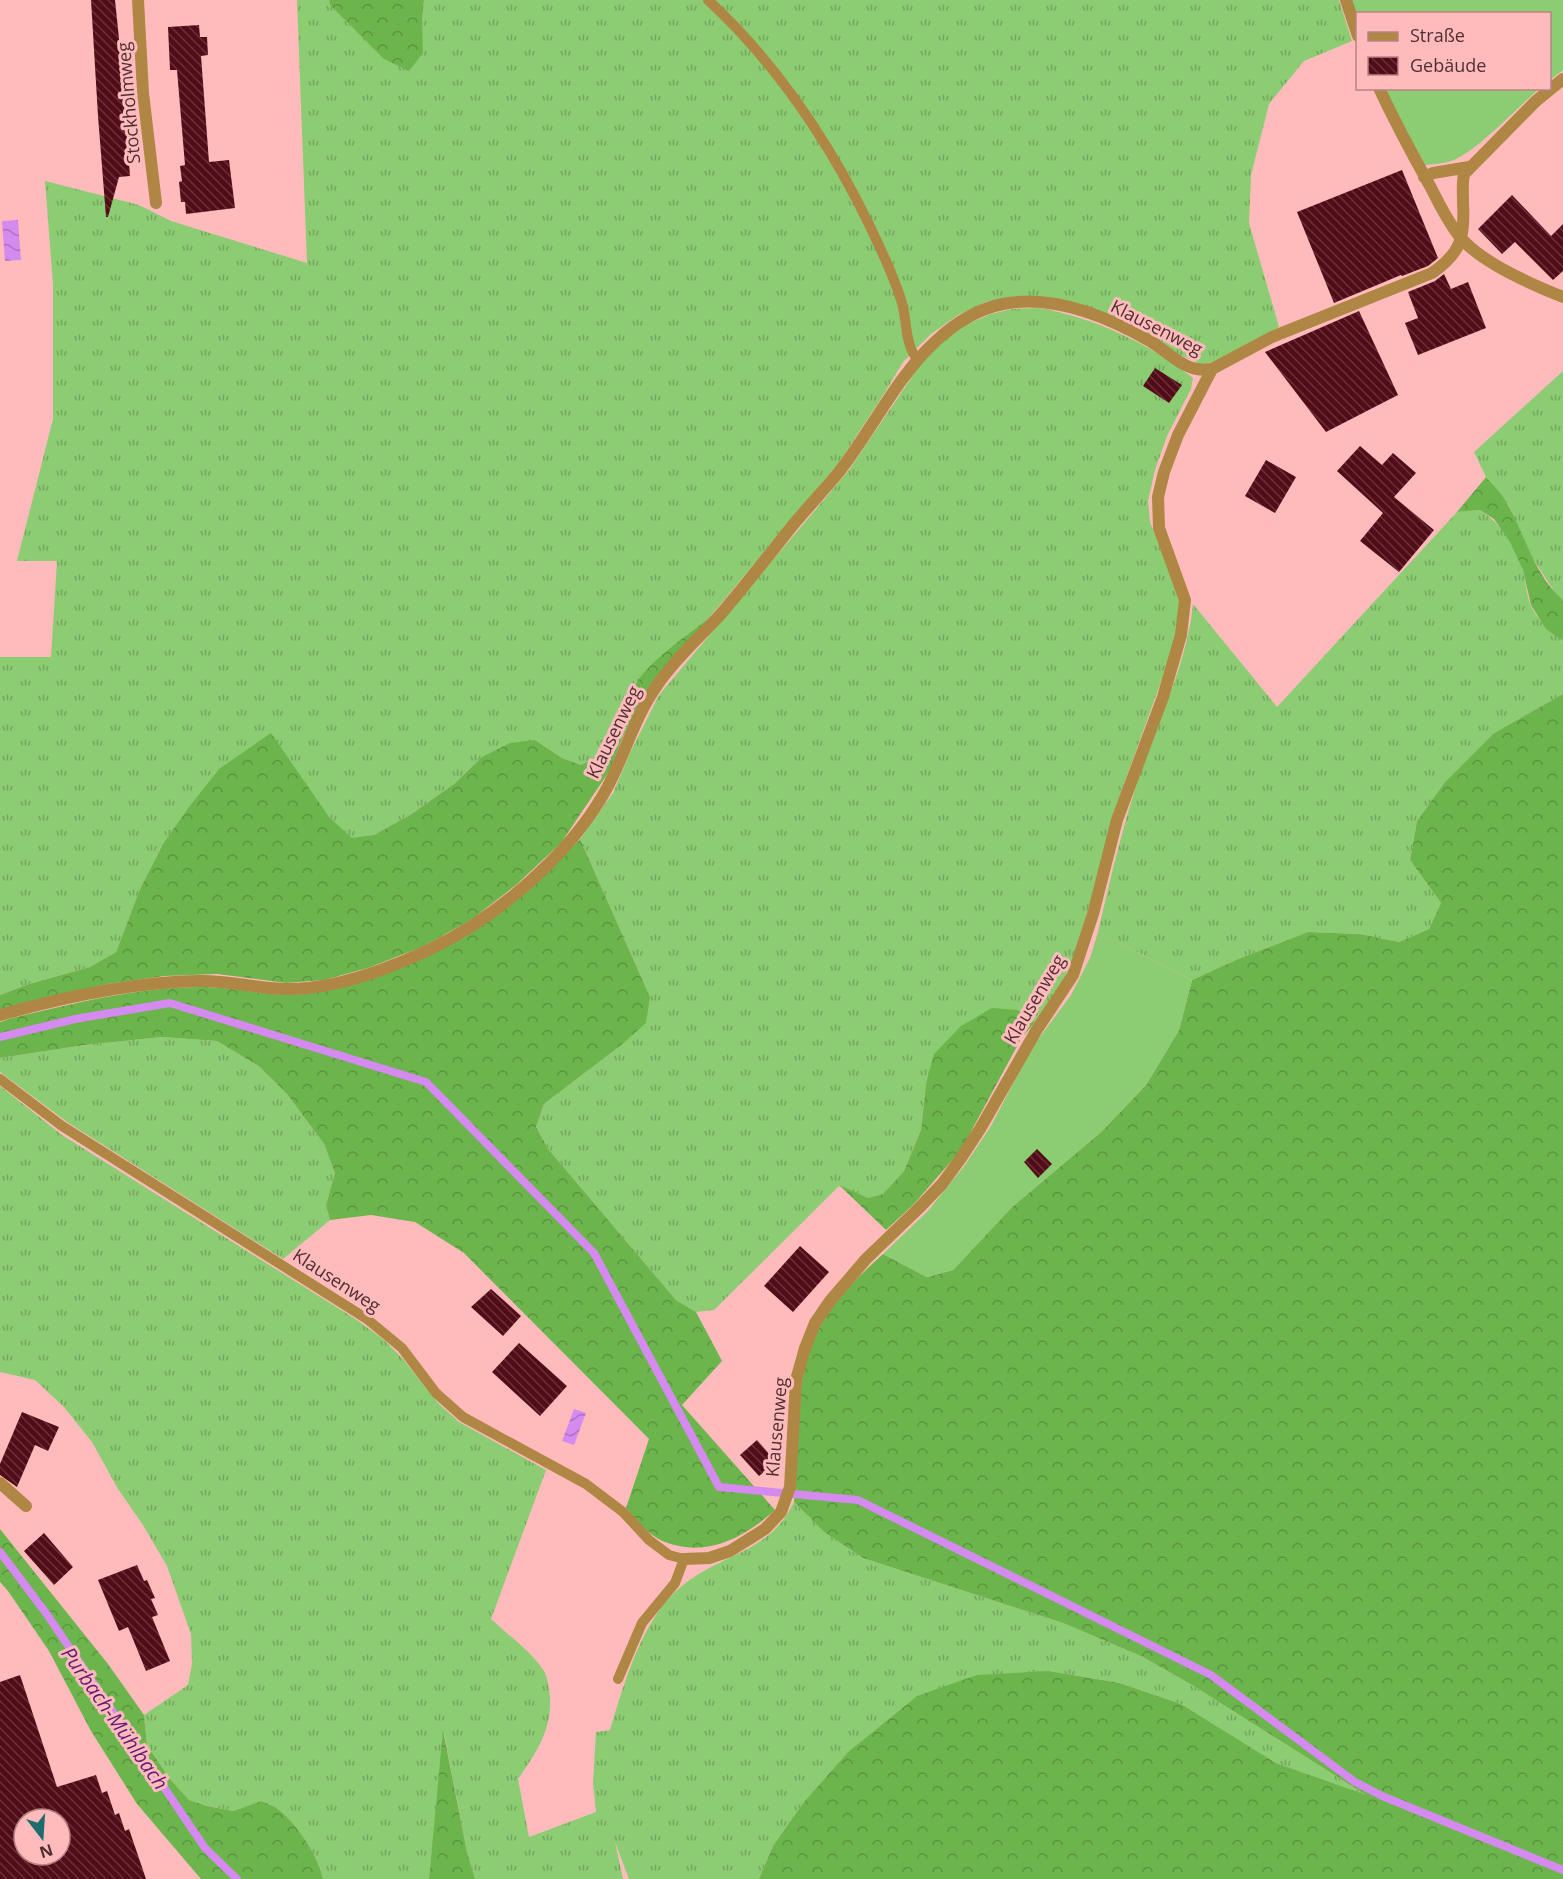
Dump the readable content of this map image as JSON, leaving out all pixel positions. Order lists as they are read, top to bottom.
{
  "streets": {
    "street": ["Stockholmweg", "Klausenweg"]
  },
  "water": ["Purbach-Mühlbach"],
  "legend": ["Straße", "Gebäude"],
  "north": "bottom"
}
